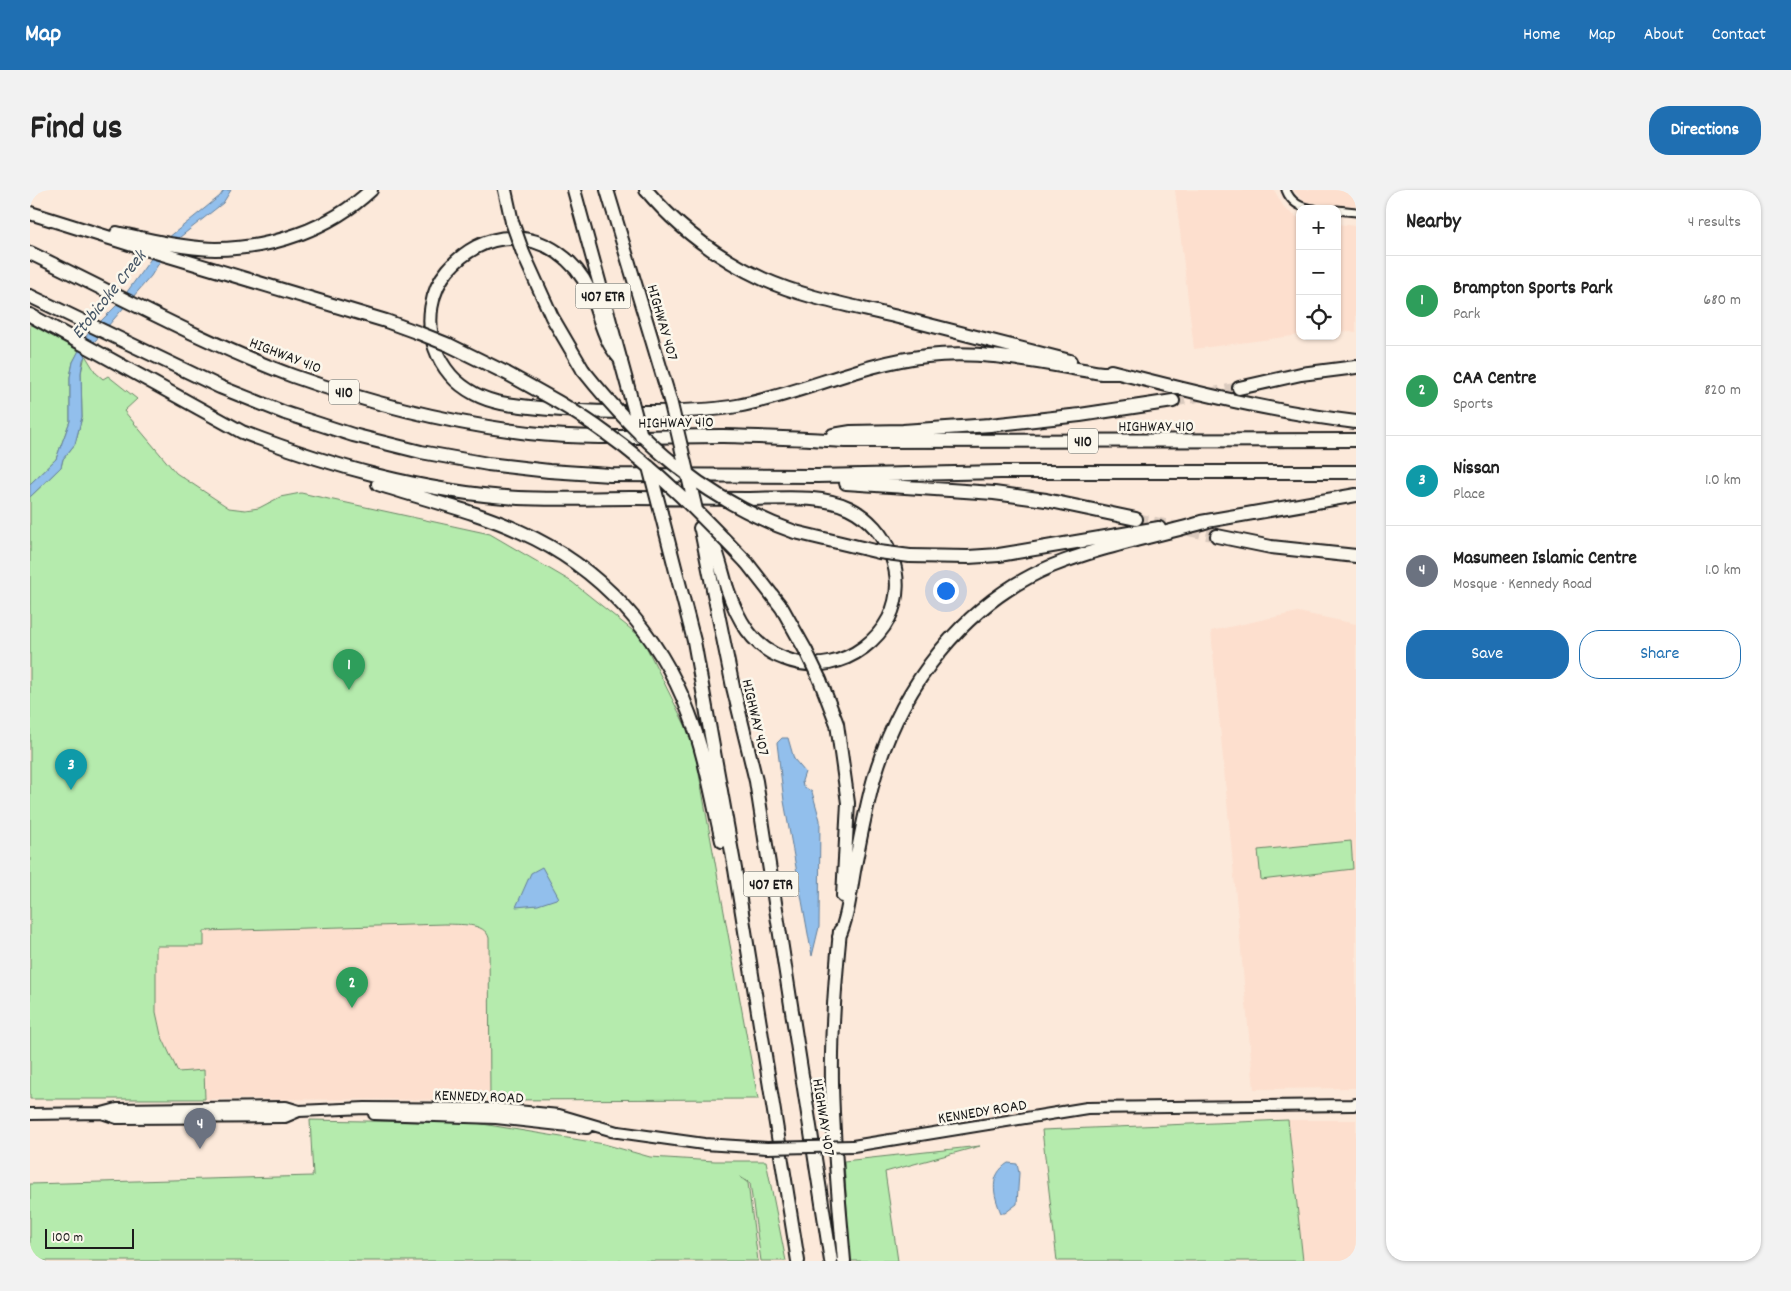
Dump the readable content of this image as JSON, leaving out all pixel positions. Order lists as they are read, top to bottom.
{
  "streets": {
    "highway": [
      "407 ETR",
      "HIGHWAY 407",
      "HIGHWAY 410",
      "410"
    ],
    "main road": ["KENNEDY ROAD"]
  },
  "water": ["Etobicoke Creek"],
  "scale_bar": "100 m",
  "page": {
    "header": "Map",
    "nav": [
      "Home",
      "Map",
      "About",
      "Contact"
    ],
    "title": "Find us",
    "buttons": [
      "Directions",
      ["Save", "Share"]
    ],
    "heading": ["Nearby", "4 results"],
    "map_buttons": ["+", "−"],
    "list": [
      {
        "mark": "1",
        "name": "Brampton Sports Park",
        "note": "Park",
        "value": "680 m"
      },
      {
        "mark": "2",
        "name": "CAA Centre",
        "note": "Sports",
        "value": "820 m"
      },
      {
        "mark": "3",
        "name": "Nissan",
        "note": "Place",
        "value": "1.0 km"
      },
      {
        "mark": "4",
        "name": "Masumeen Islamic Centre",
        "note": "Mosque · Kennedy Road",
        "value": "1.0 km"
      }
    ],
    "pins": [
      "1",
      "3",
      "2",
      "4"
    ],
    "scale": "100 m"
  }
}
